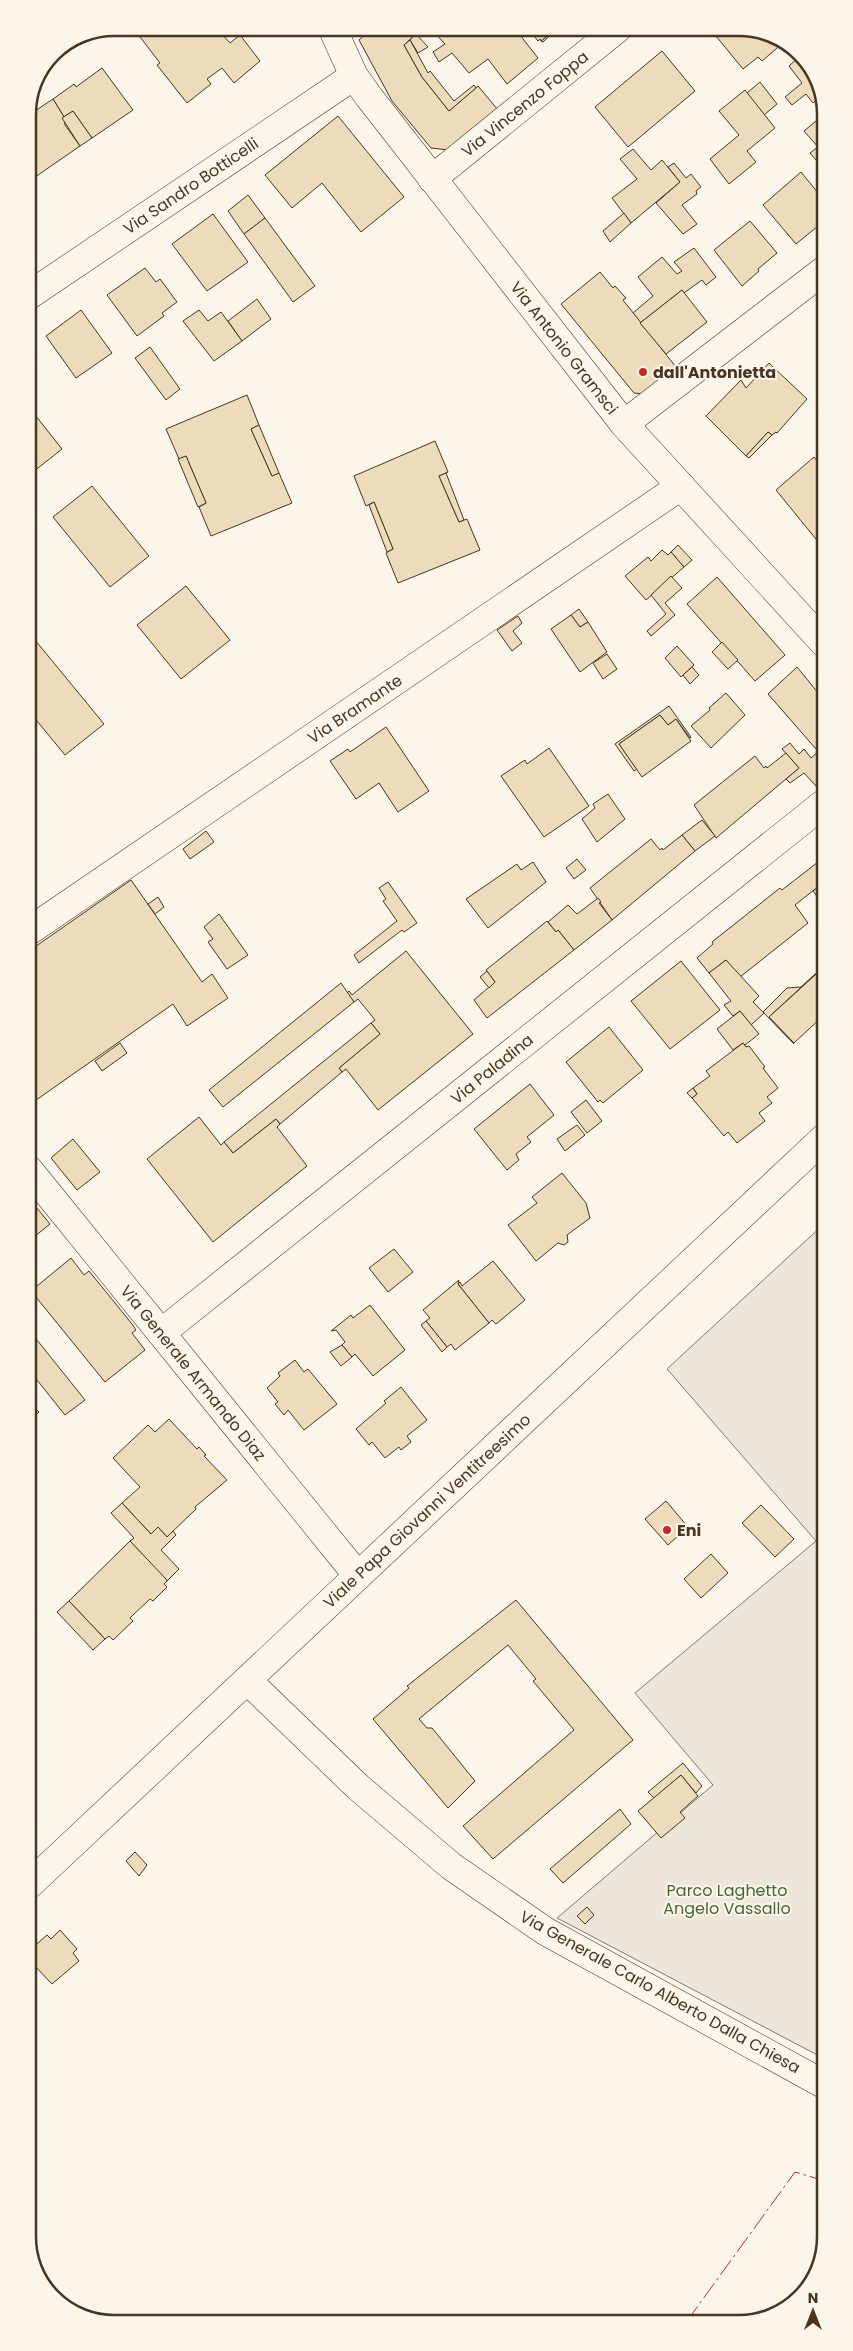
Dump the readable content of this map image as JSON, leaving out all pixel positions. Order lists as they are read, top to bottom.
{
  "streets": {
    "street": [
      "Via Vincenzo Foppa",
      "Via Sandro Botticelli",
      "Via Antonio Gramsci",
      "Via Bramante",
      "Via Paladina",
      "Via Generale Armando Diaz",
      "Viale Papa Giovanni Ventitreesimo",
      "Via Generale Carlo Alberto Dalla Chiesa"
    ]
  },
  "crossings": [
    ["Via Vincenzo Foppa", "Via Antonio Gramsci"],
    ["Via Sandro Botticelli", "Via Antonio Gramsci"],
    ["Via Antonio Gramsci", "Via Bramante"],
    ["Via Paladina", "Via Generale Armando Diaz"],
    ["Via Generale Armando Diaz", "Viale Papa Giovanni Ventitreesimo"],
    ["Viale Papa Giovanni Ventitreesimo", "Via Generale Carlo Alberto Dalla Chiesa"]
  ],
  "parks": ["Parco Laghetto Angelo Vassallo"],
  "places": ["dall'Antonietta", "Eni"],
  "north": "top"
}
